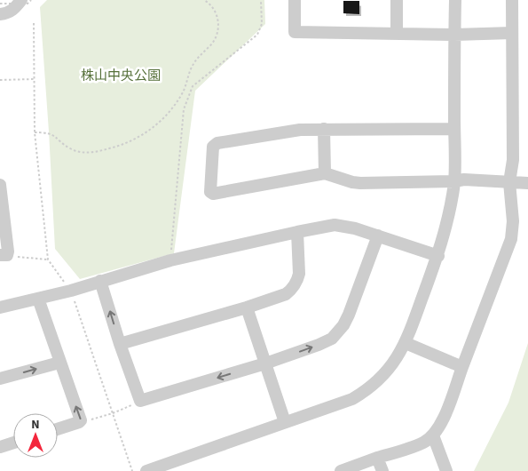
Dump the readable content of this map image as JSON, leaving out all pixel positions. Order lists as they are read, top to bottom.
{
  "parks": ["株山中央公園"],
  "north": "top"
}
